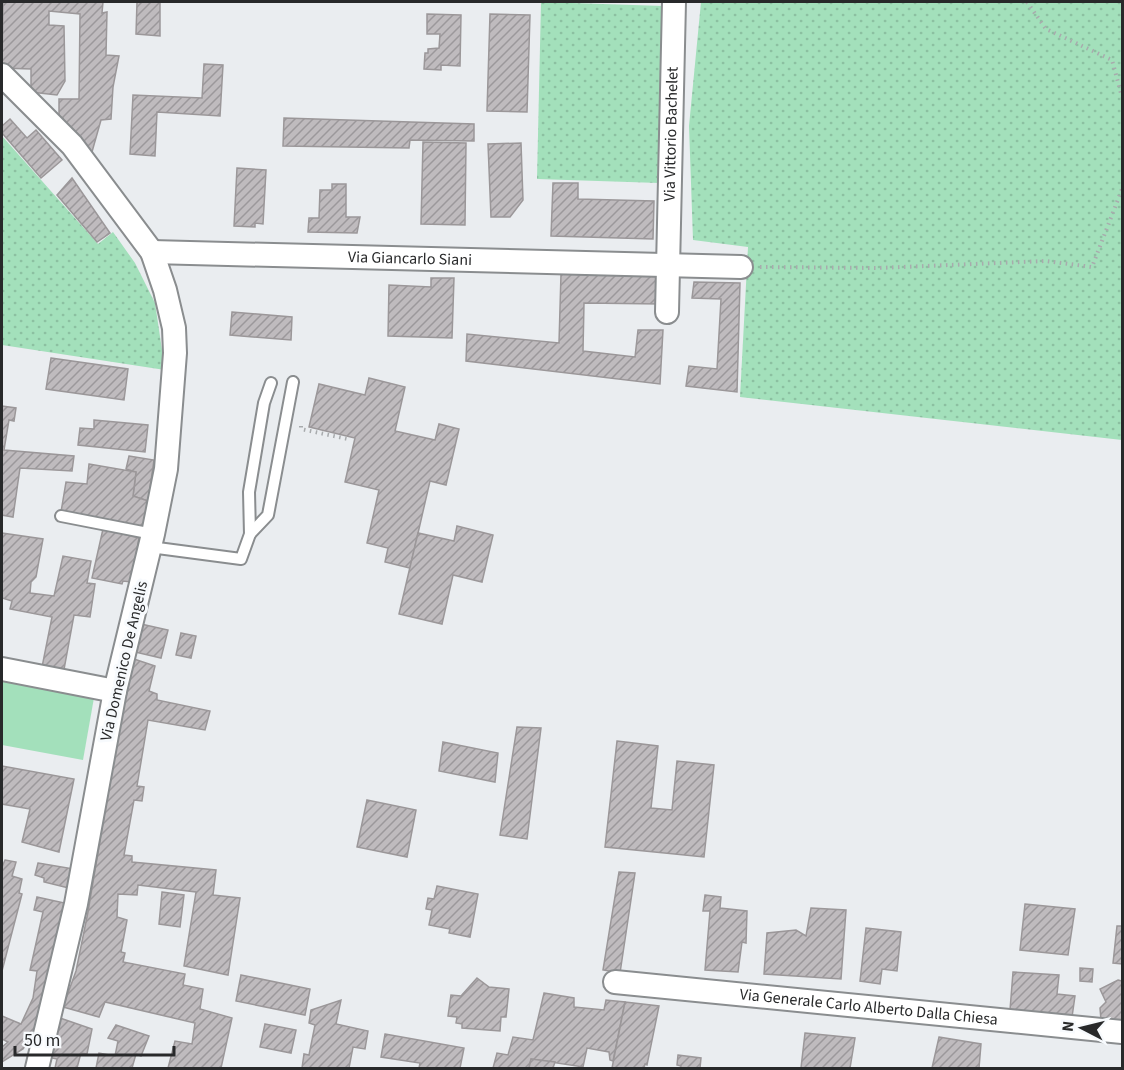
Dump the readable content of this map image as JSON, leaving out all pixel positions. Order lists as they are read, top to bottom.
{
  "streets": {
    "street": [
      "Via Vittorio Bachelet",
      "Via Giancarlo Siani",
      "Via Domenico De Angelis",
      "Via Generale Carlo Alberto Dalla Chiesa"
    ]
  },
  "crossings": [
    ["Via Vittorio Bachelet", "Via Giancarlo Siani"],
    ["Via Giancarlo Siani", "Via Domenico De Angelis"]
  ],
  "scale_bar": "50 m",
  "north": "left"
}
